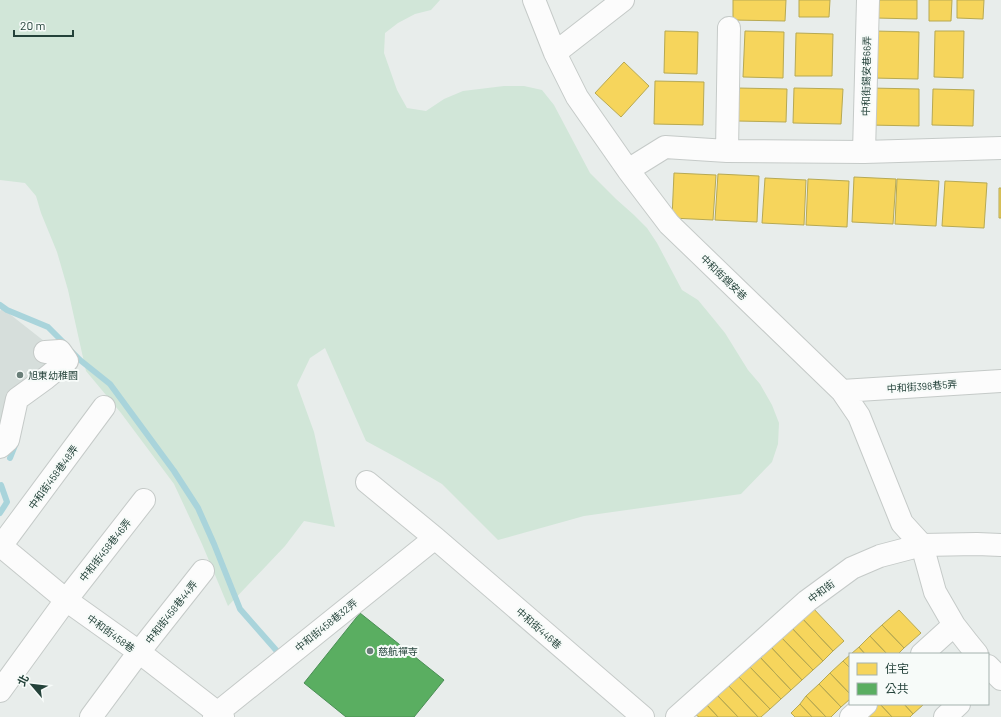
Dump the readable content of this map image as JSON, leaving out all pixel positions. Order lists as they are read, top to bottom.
{
  "streets": {
    "street": [
      "中和街錫安巷66弄",
      "中和街錫安巷",
      "中和街398巷5弄",
      "中和街458巷48弄",
      "中和街458巷46弄",
      "中和街",
      "中和街458巷44弄",
      "中和街458巷32弄",
      "中和街446巷",
      "中和街458巷"
    ]
  },
  "crossings": [
    ["中和街錫安巷", "中和街398巷5弄"],
    ["中和街錫安巷", "中和街"],
    ["中和街458巷48弄", "中和街458巷"],
    ["中和街458巷46弄", "中和街458巷"],
    ["中和街458巷44弄", "中和街458巷"],
    ["中和街458巷32弄", "中和街446巷"],
    ["中和街458巷32弄", "中和街458巷"]
  ],
  "places": ["旭東幼稚園", "慈航禪寺"],
  "legend": ["住宅", "公共"],
  "scale_bar": "20 m",
  "north": "top left"
}
